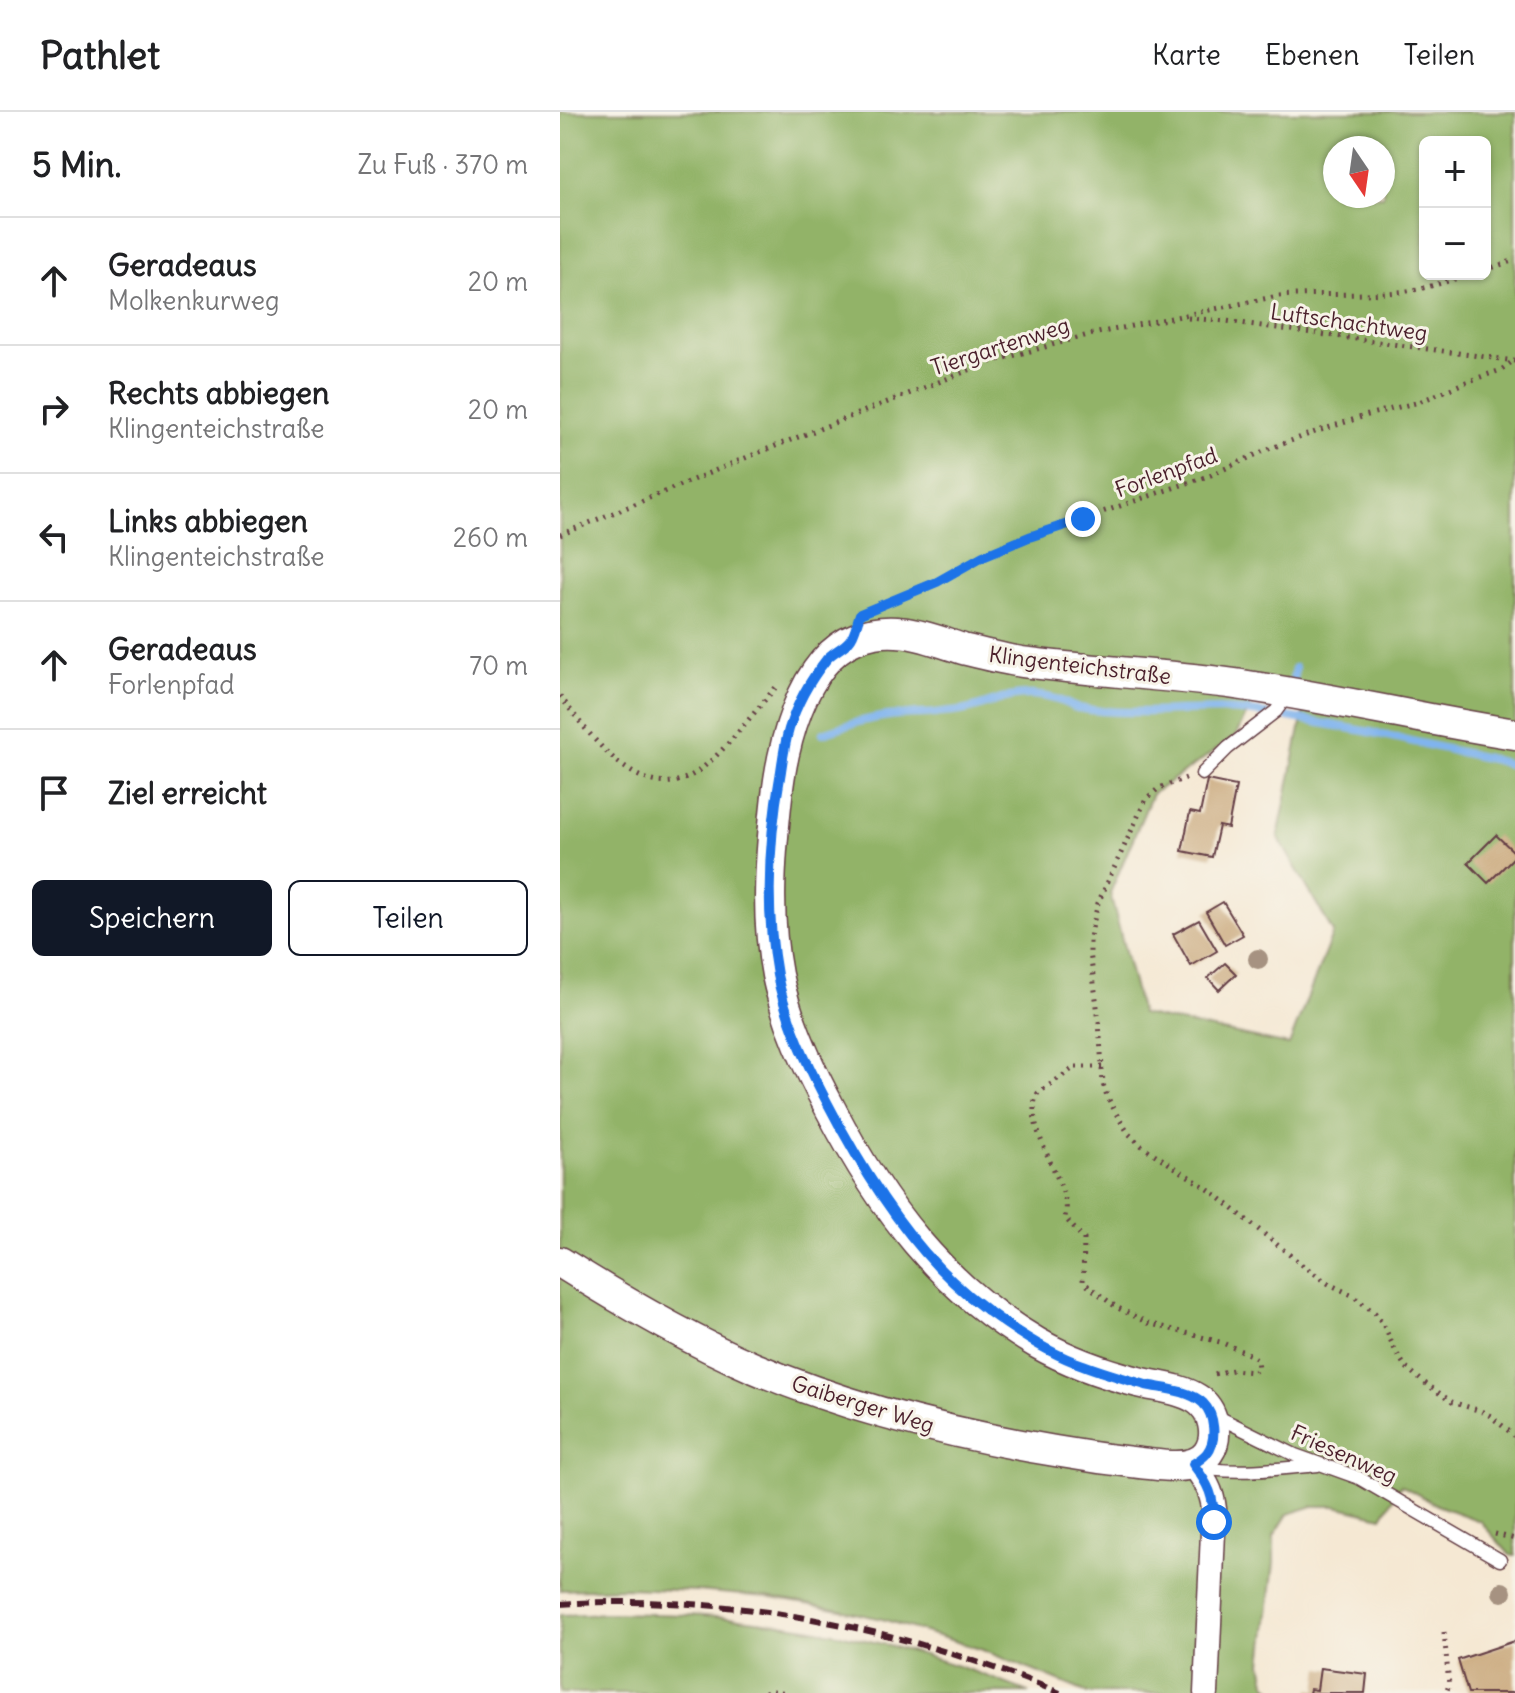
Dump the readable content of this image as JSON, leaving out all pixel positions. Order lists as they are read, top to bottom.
{
  "streets": {
    "street": ["Klingenteichstraße", "Gaiberger Weg"],
    "lane": ["Friesenweg"],
    "path": ["Luftschachtweg", "Tiergartenweg", "Forlenpfad"]
  },
  "crossings": [
    ["Luftschachtweg", "Tiergartenweg"],
    ["Luftschachtweg", "Forlenpfad"],
    ["Klingenteichstraße", "Friesenweg"]
  ],
  "north": "bottom",
  "page": {
    "header": "Pathlet",
    "nav": ["Karte", "Ebenen", "Teilen"],
    "heading": ["5 Min.", "Zu Fuß · 370 m"],
    "map_buttons": ["+", "−"],
    "list": [
      ["Geradeaus", "Molkenkurweg", "20 m"],
      ["Rechts abbiegen", "Klingenteichstraße", "20 m"],
      ["Links abbiegen", "Klingenteichstraße", "260 m"],
      ["Geradeaus", "Forlenpfad", "70 m"],
      "Ziel erreicht"
    ],
    "buttons": ["Speichern", "Teilen"]
  }
}
